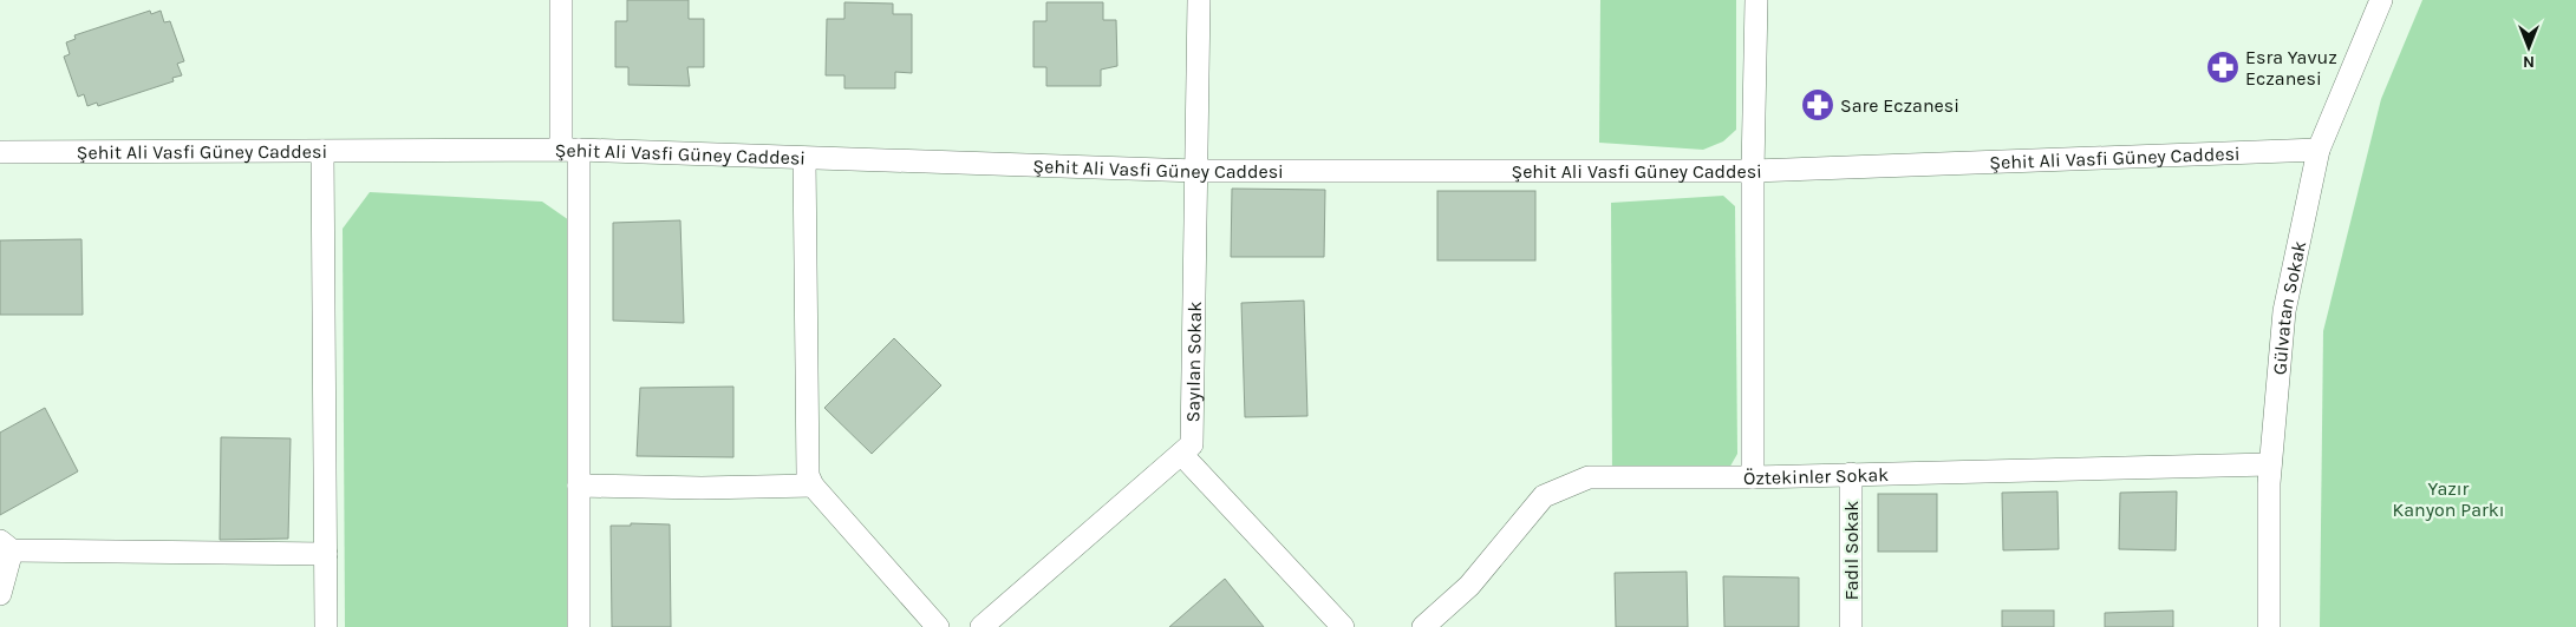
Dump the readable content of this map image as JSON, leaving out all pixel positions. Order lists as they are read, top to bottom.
{
  "streets": {
    "street": [
      "Şehit Ali Vasfi Güney Caddesi",
      "Gülvatan Sokak",
      "Sayılan Sokak",
      "Öztekinler Sokak",
      "Fadıl Sokak"
    ]
  },
  "crossings": [
    ["Şehit Ali Vasfi Güney Caddesi", "Gülvatan Sokak"],
    ["Şehit Ali Vasfi Güney Caddesi", "Sayılan Sokak"],
    ["Gülvatan Sokak", "Öztekinler Sokak"],
    ["Öztekinler Sokak", "Fadıl Sokak"]
  ],
  "parks": ["Yazır Kanyon Parkı"],
  "places": {
    "pharmacy": ["Esra Yavuz Eczanesi", "Sare Eczanesi"]
  },
  "north": "bottom"
}
